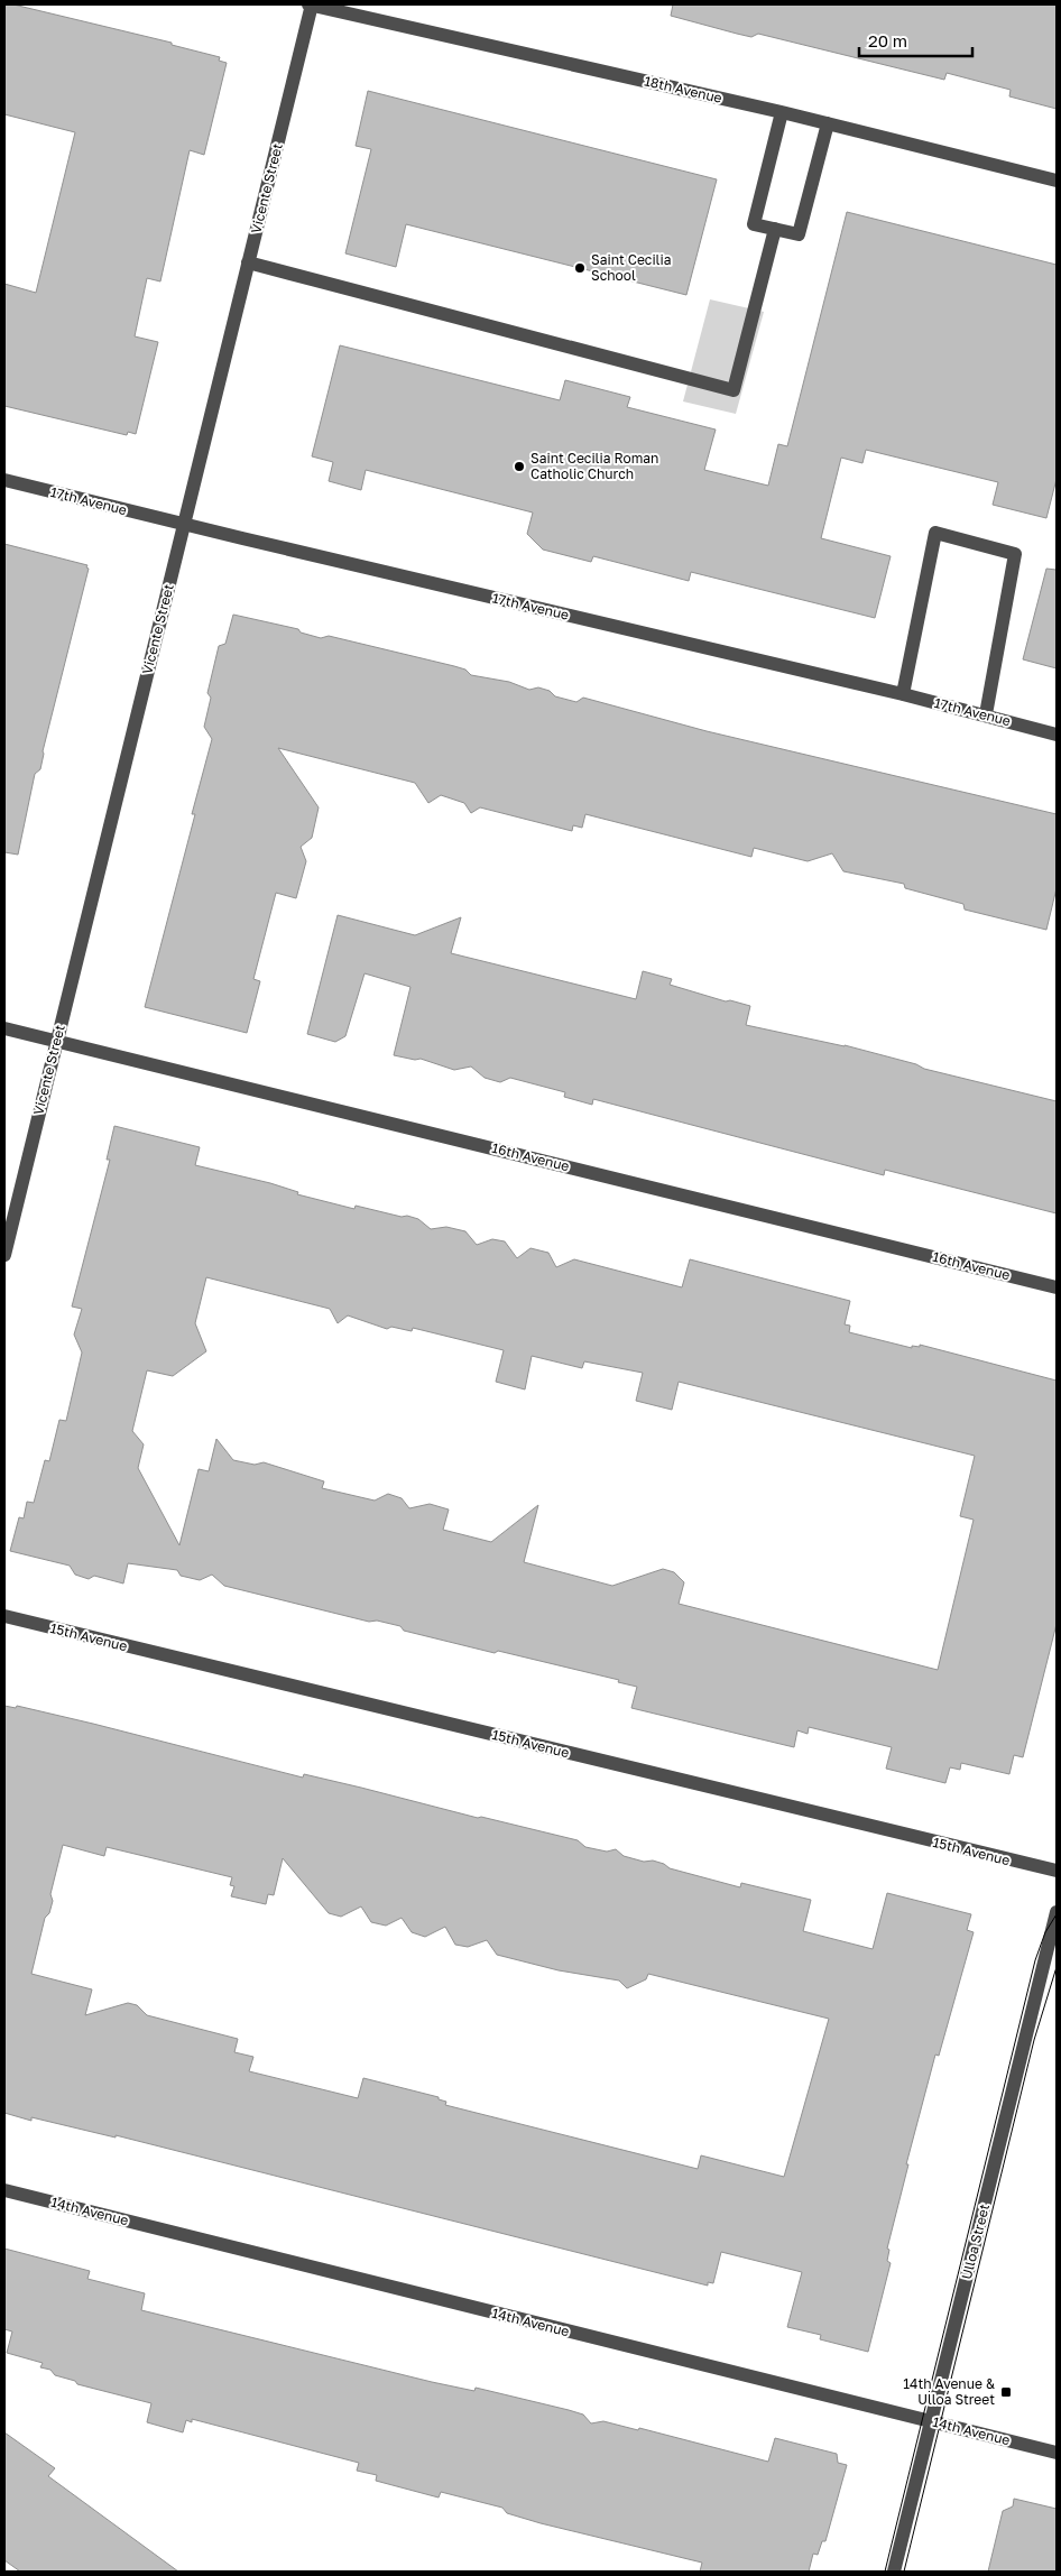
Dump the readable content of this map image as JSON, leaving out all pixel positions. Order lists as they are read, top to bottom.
{
  "streets": {
    "street": [
      "18th Avenue",
      "Vicente Street",
      "17th Avenue",
      "16th Avenue",
      "15th Avenue",
      "14th Avenue",
      "Ulloa Street"
    ]
  },
  "crossings": [
    ["18th Avenue", "Vicente Street"],
    ["Vicente Street", "17th Avenue"],
    ["Vicente Street", "16th Avenue"],
    ["14th Avenue", "Ulloa Street"]
  ],
  "places": {
    "other": ["Saint Cecilia School", "Saint Cecilia Roman Catholic Church"],
    "transit": ["14th Avenue & Ulloa Street"]
  },
  "scale_bar": "20 m"
}
